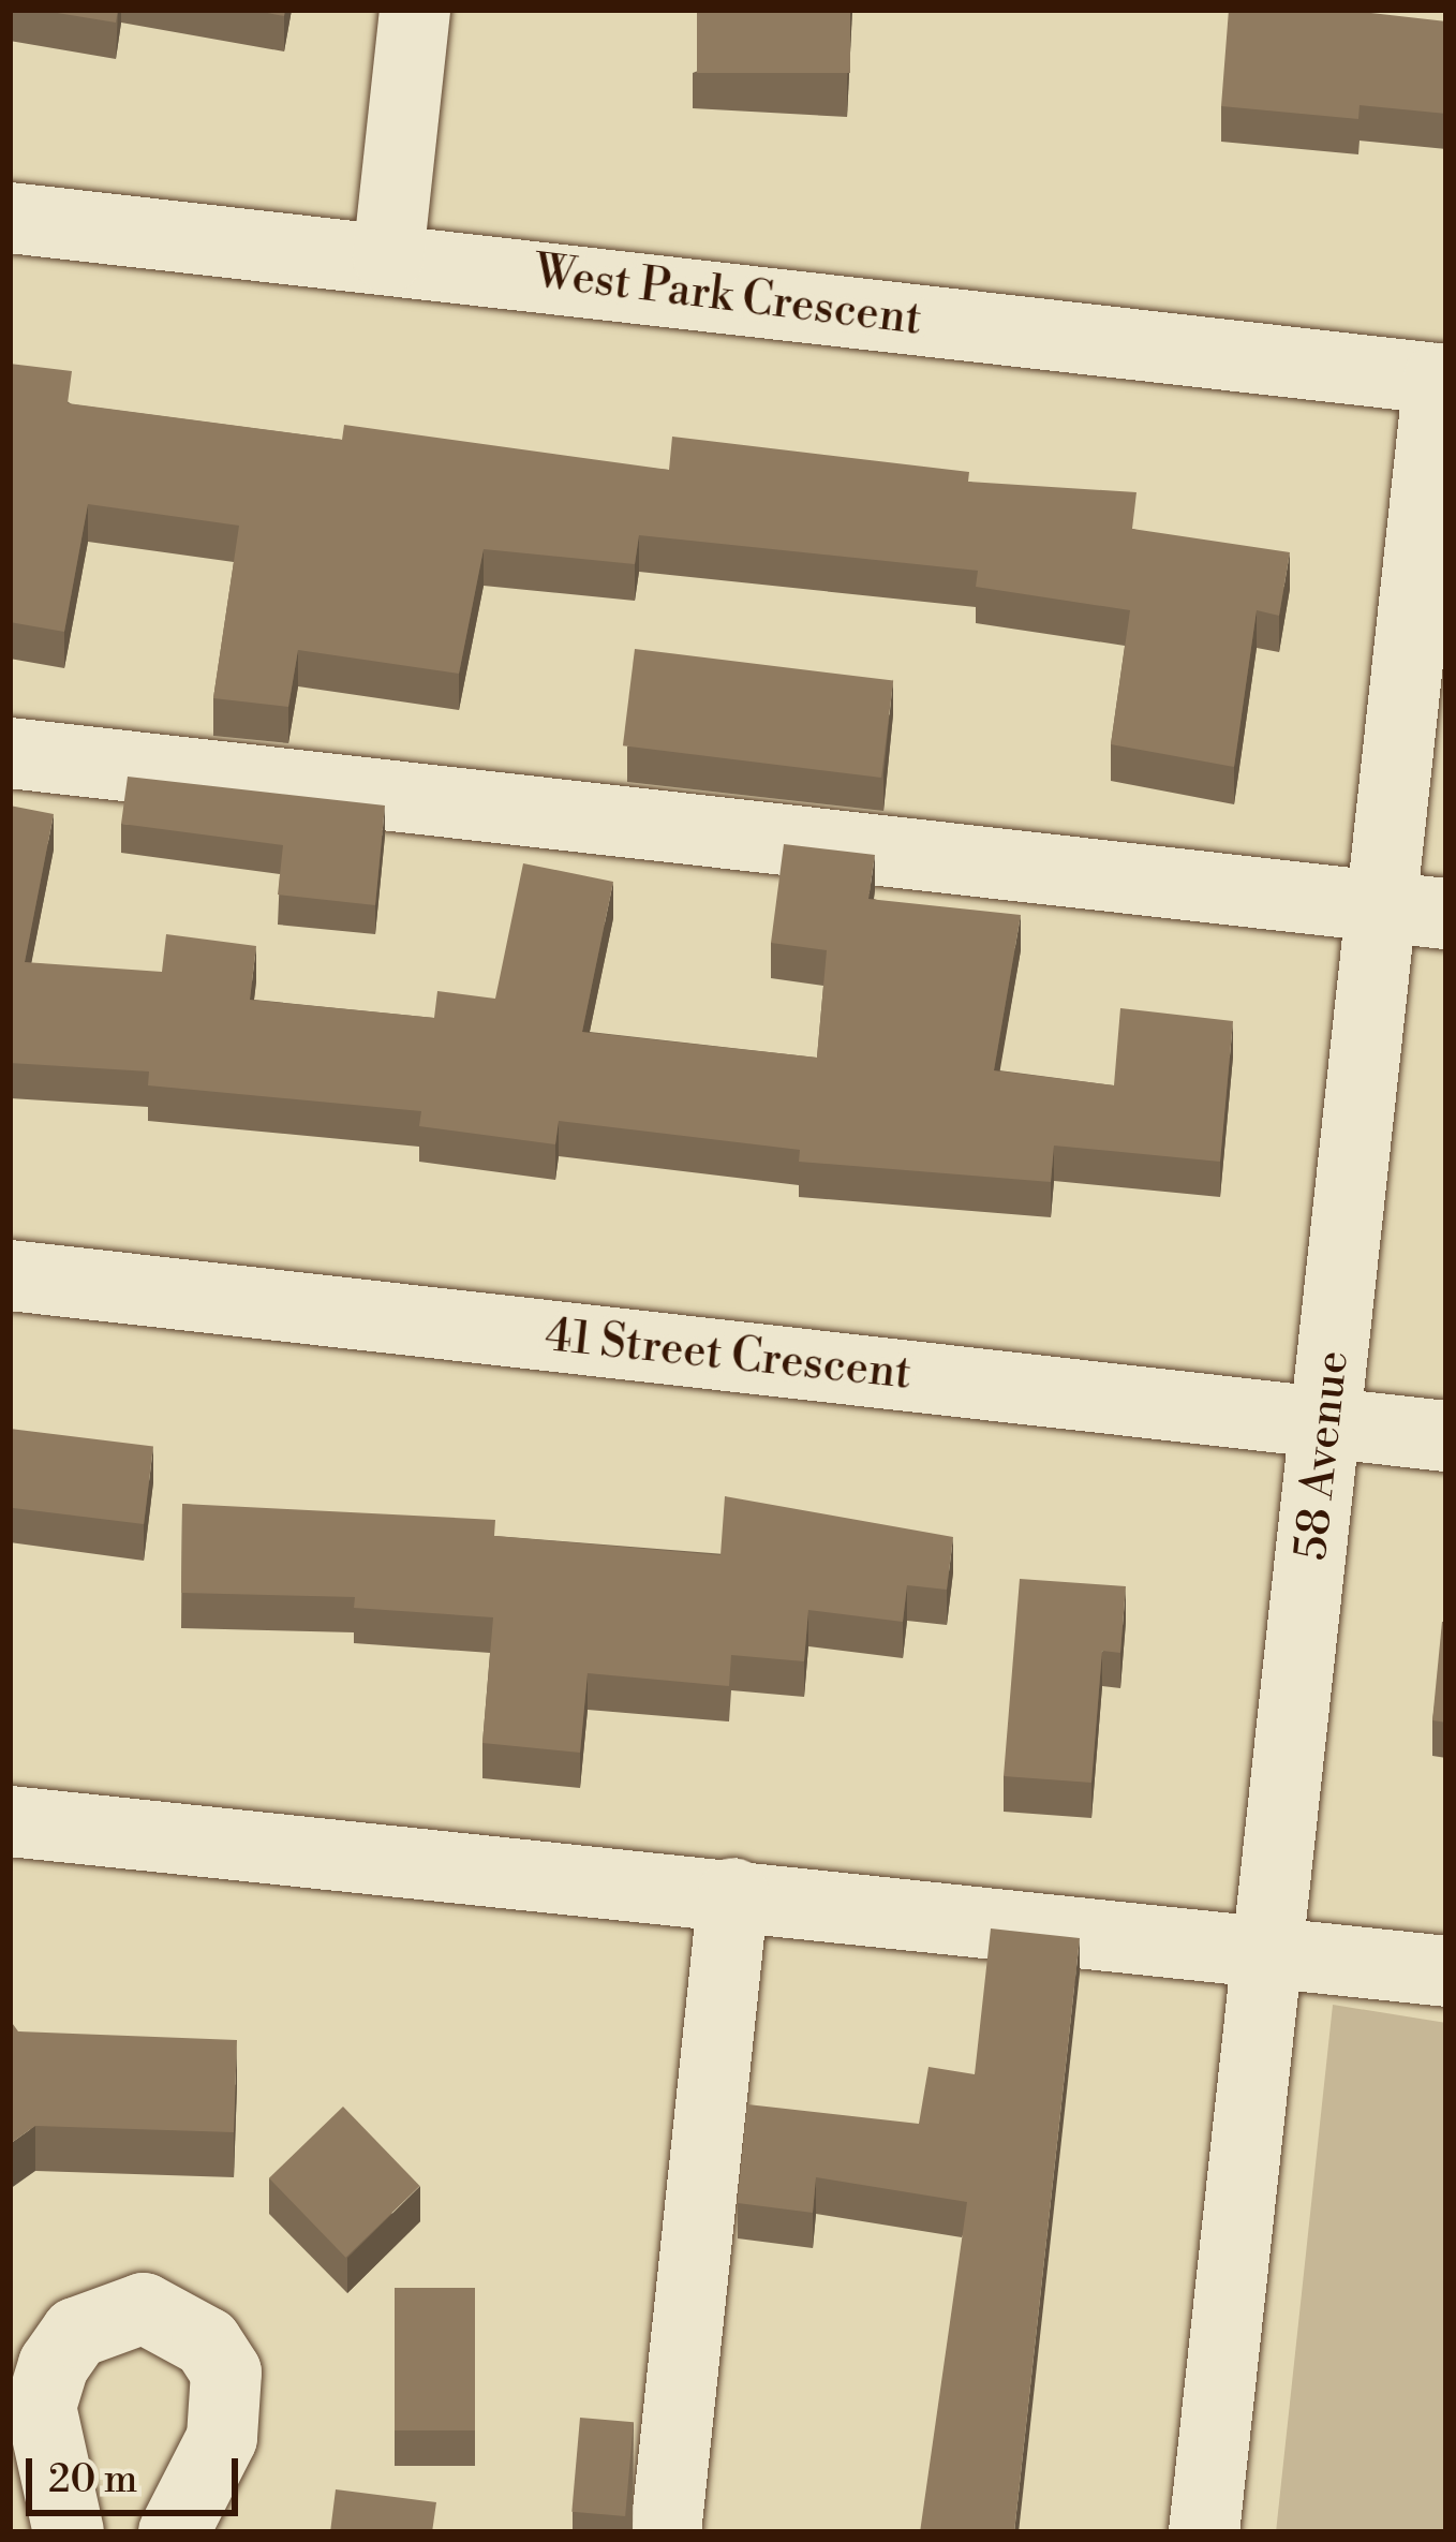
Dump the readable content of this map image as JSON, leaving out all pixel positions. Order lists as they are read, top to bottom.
{
  "streets": {
    "street": ["West Park Crescent", "41 Street Crescent", "58 Avenue"]
  },
  "crossings": [
    ["West Park Crescent", "58 Avenue"],
    ["41 Street Crescent", "58 Avenue"]
  ],
  "scale_bar": "20 m"
}
